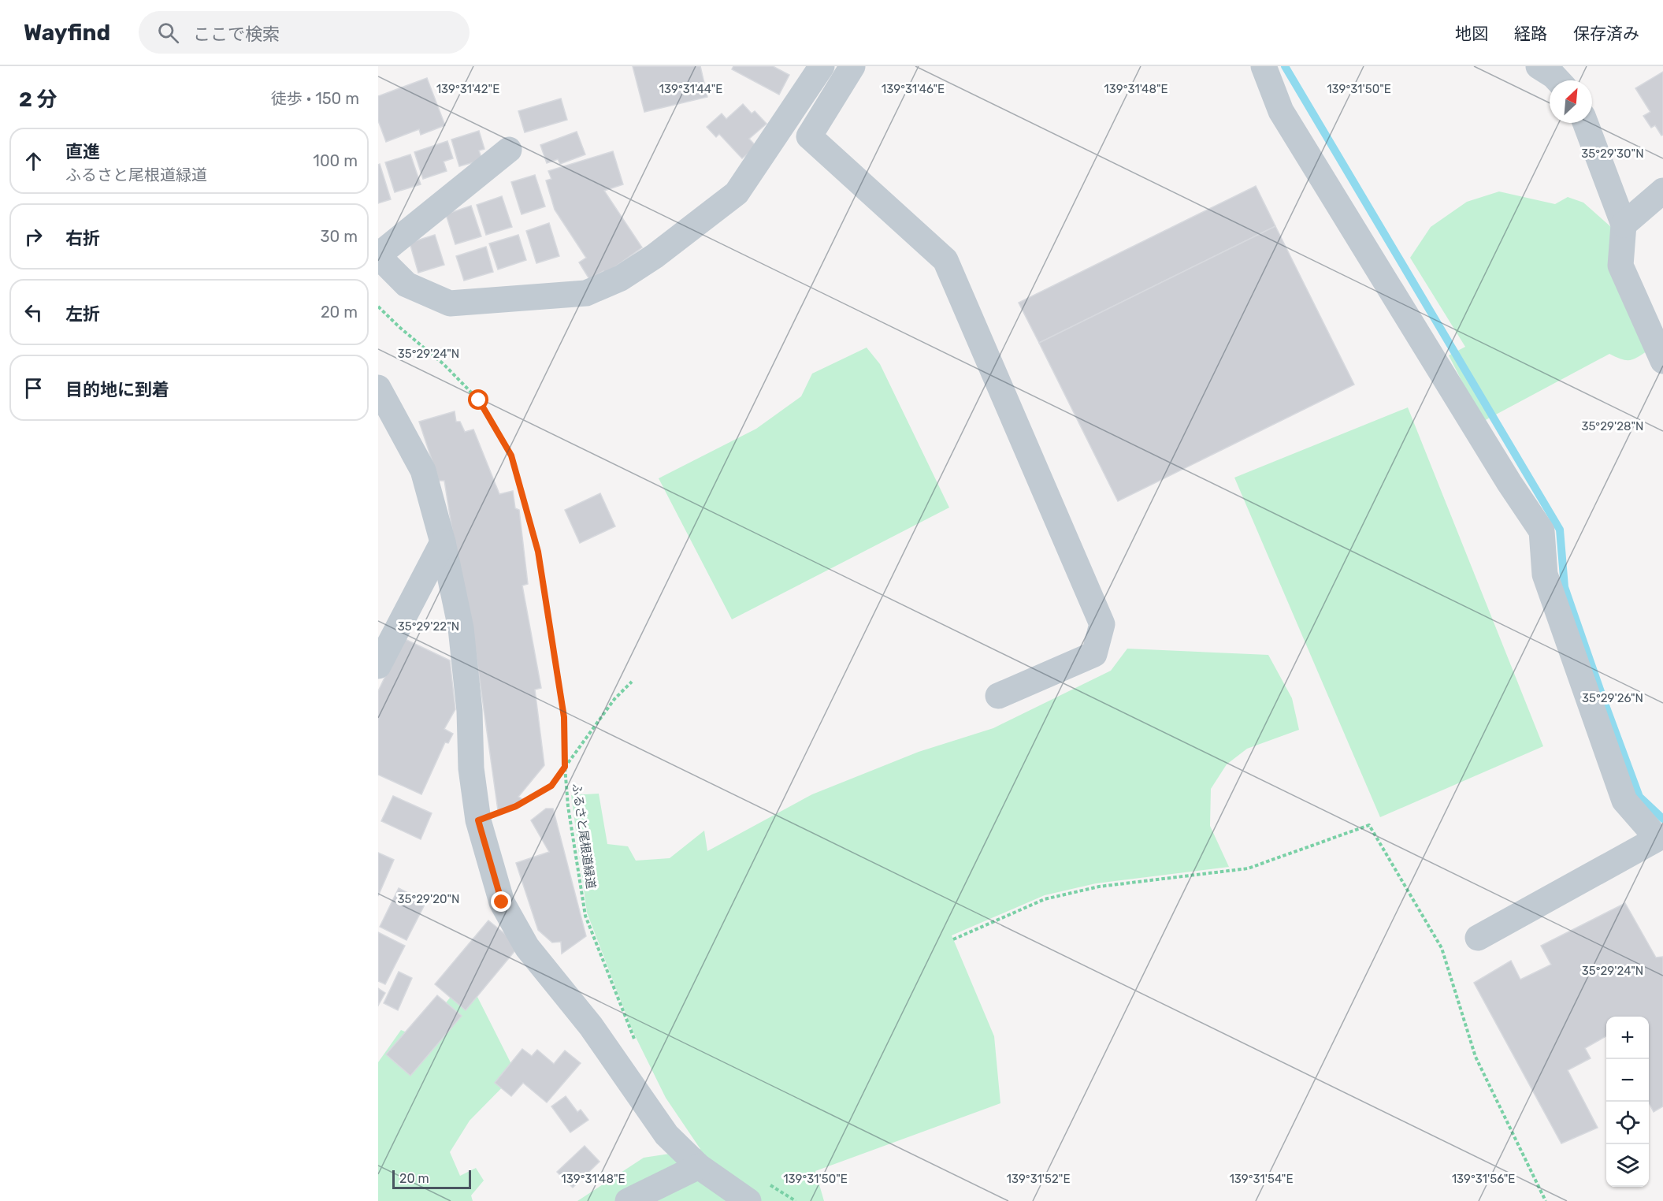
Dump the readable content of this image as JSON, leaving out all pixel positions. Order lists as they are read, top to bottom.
{
  "streets": {
    "path": ["ふるさと尾根道緑道"]
  },
  "scale_bar": "20 m",
  "north": "top right",
  "page": {
    "header": "Wayfind",
    "search": "ここで検索",
    "nav": ["地図", "経路", "保存済み"],
    "heading": ["2 分", "徒歩 · 150 m"],
    "list": [
      ["直進", "ふるさと尾根道緑道", "100 m"],
      ["右折", "30 m"],
      ["左折", "20 m"],
      "目的地に到着"
    ],
    "map_buttons": ["+", "−"],
    "scale": "20 m"
  },
  "coordinates": [
    "139°31'42\"E",
    "139°31'44\"E",
    "139°31'46\"E",
    "139°31'48\"E",
    "139°31'50\"E",
    "35°29'30\"N",
    "35°29'24\"N",
    "35°29'28\"N",
    "35°29'22\"N",
    "35°29'26\"N",
    "35°29'20\"N",
    "139°31'52\"E",
    "139°31'54\"E",
    "139°31'56\"E"
  ]
}
